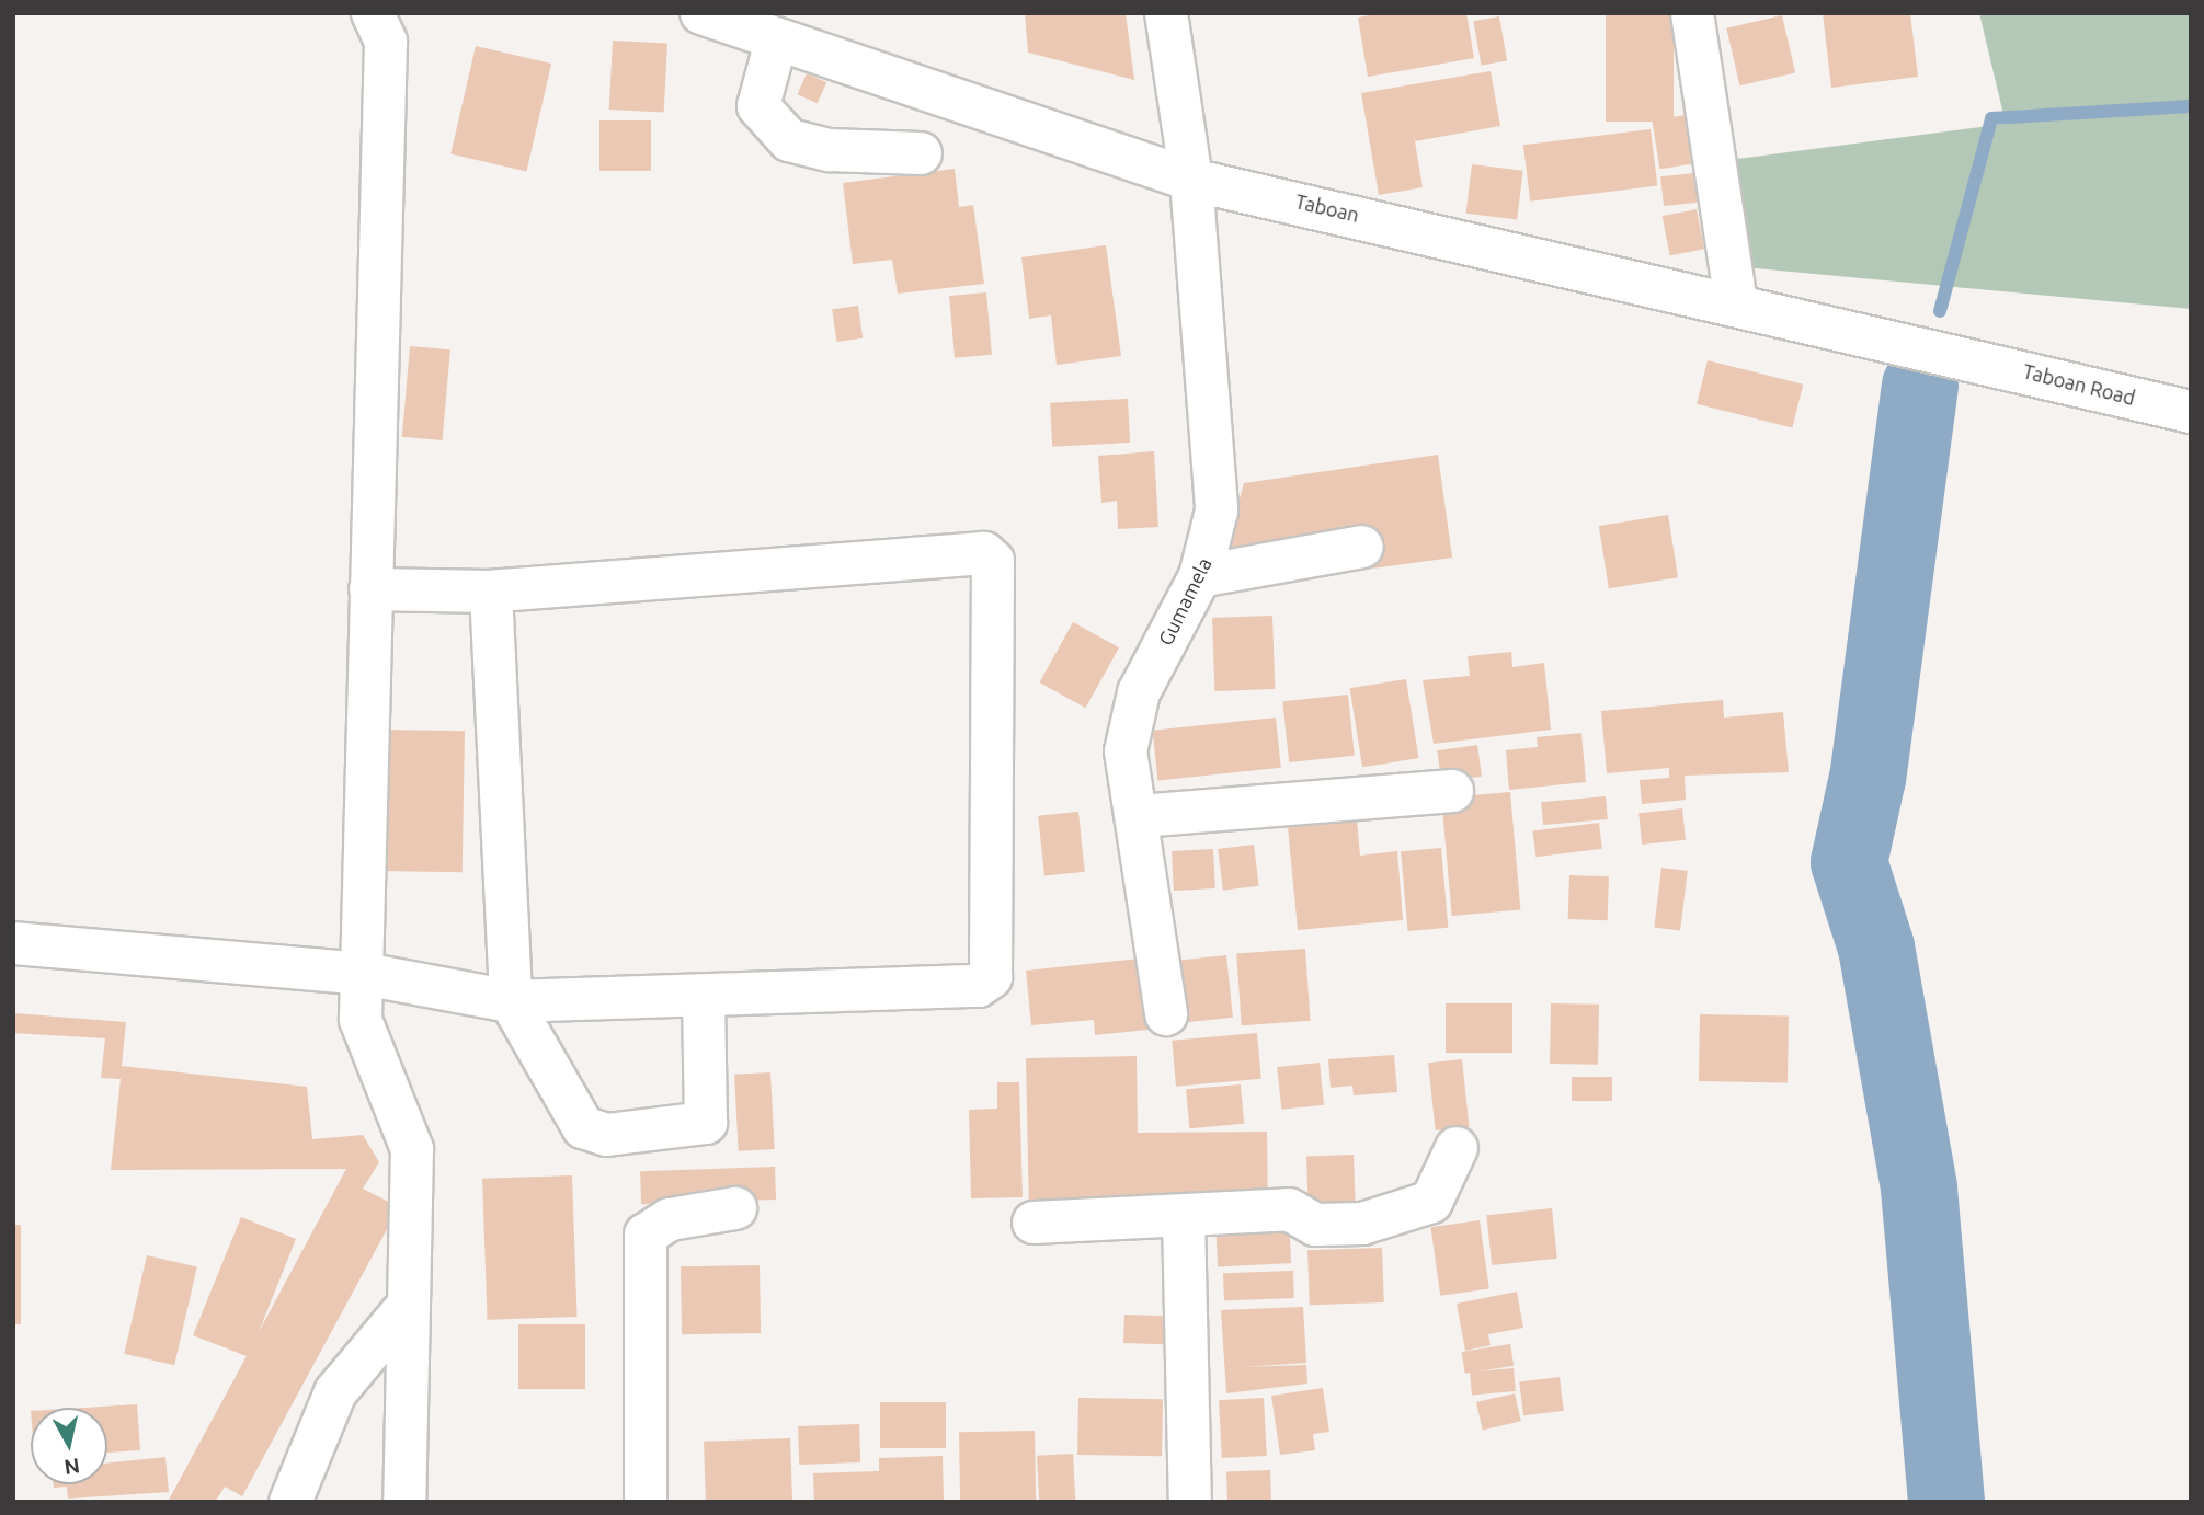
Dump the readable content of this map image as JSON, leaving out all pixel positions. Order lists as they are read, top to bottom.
{
  "streets": {
    "street": ["Taboan", "Taboan Road", "Gumamela"]
  },
  "crossings": [
    ["Taboan", "Taboan Road"],
    ["Taboan", "Gumamela"]
  ],
  "north": "bottom"
}
